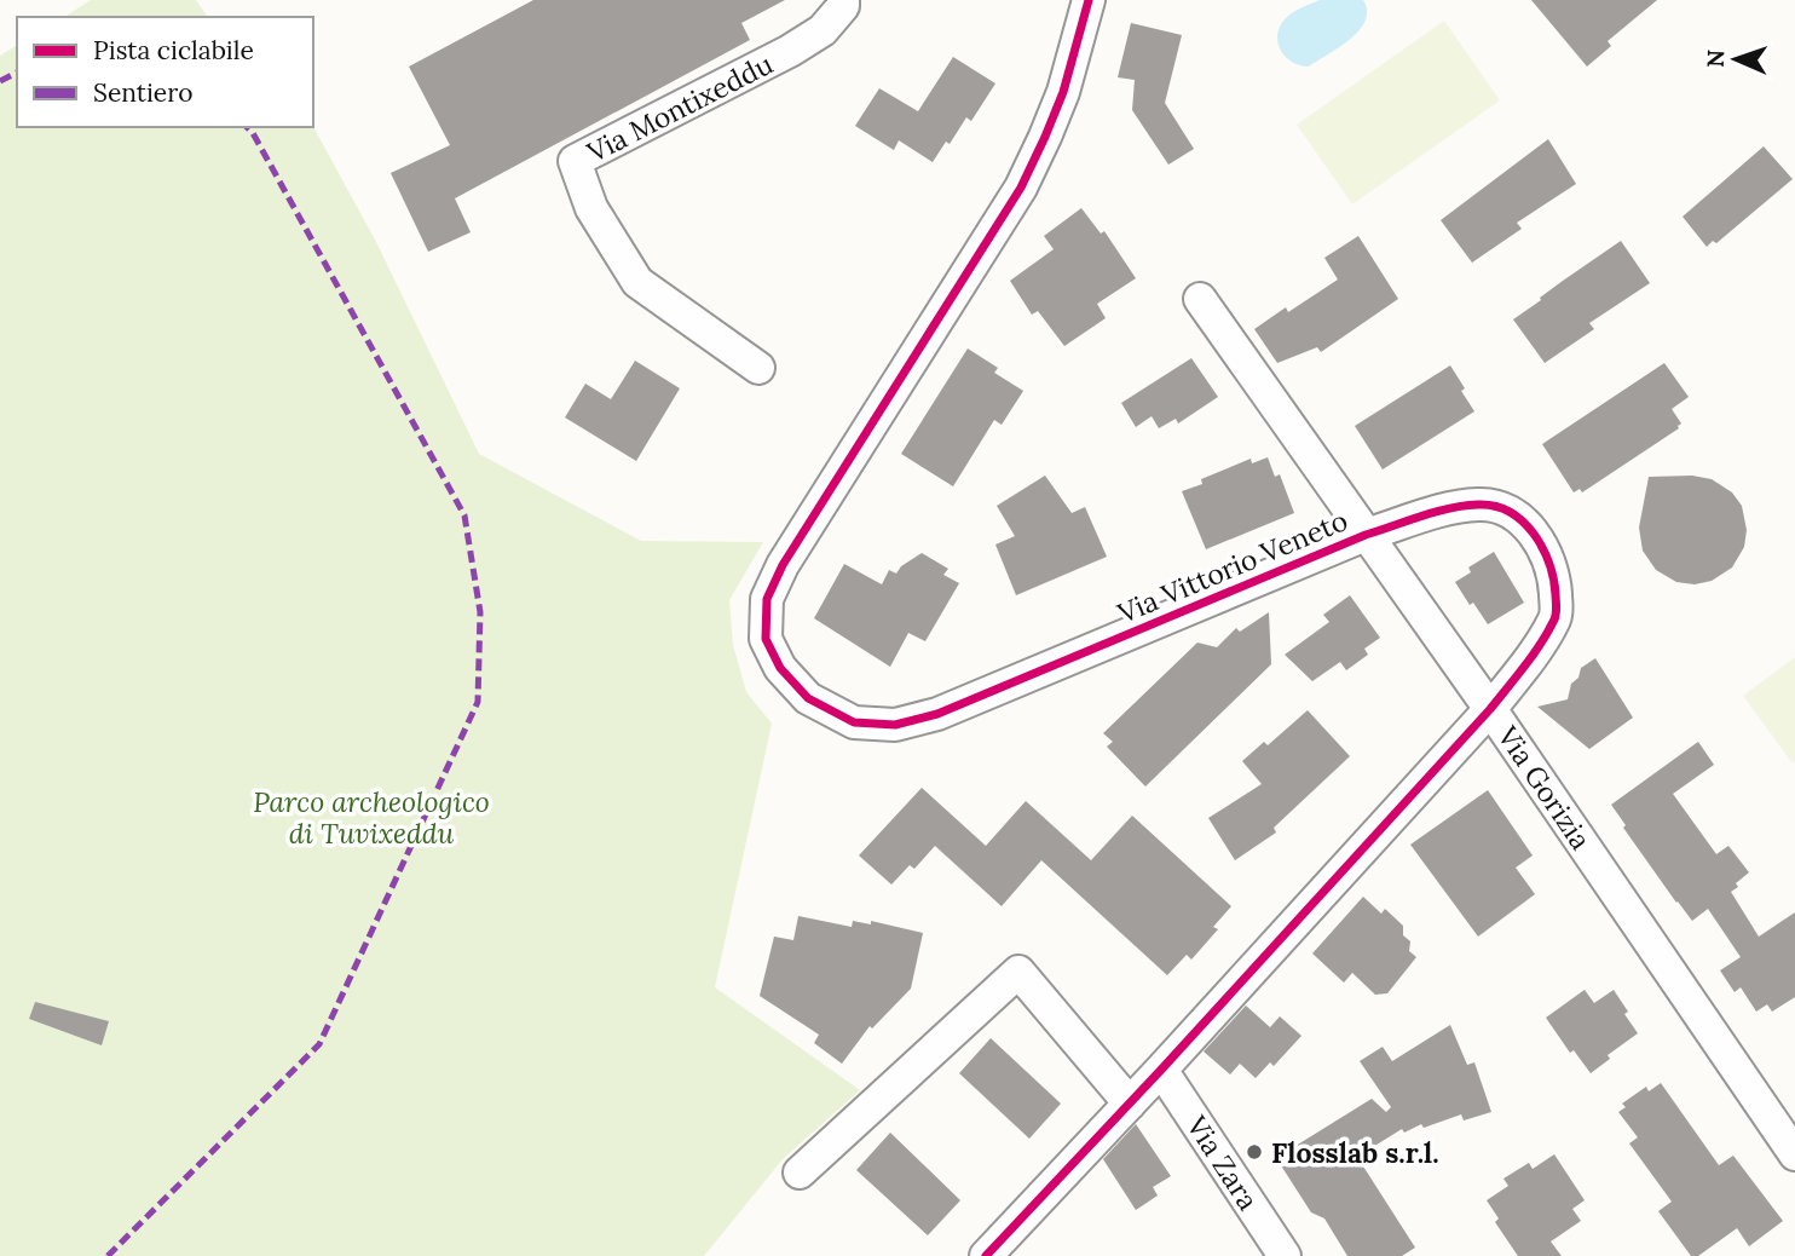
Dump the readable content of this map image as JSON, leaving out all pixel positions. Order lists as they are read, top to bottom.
{
  "streets": {
    "street": [
      "Via Montixeddu",
      "Via Vittorio Veneto",
      "Via Gorizia",
      "Via Zara"
    ]
  },
  "crossings": [
    ["Via Vittorio Veneto", "Via Gorizia"],
    ["Via Vittorio Veneto", "Via Zara"]
  ],
  "parks": ["Parco archeologico di Tuvixeddu"],
  "places": ["Flosslab s.r.l."],
  "legend": ["Pista ciclabile", "Sentiero"],
  "north": "left"
}
